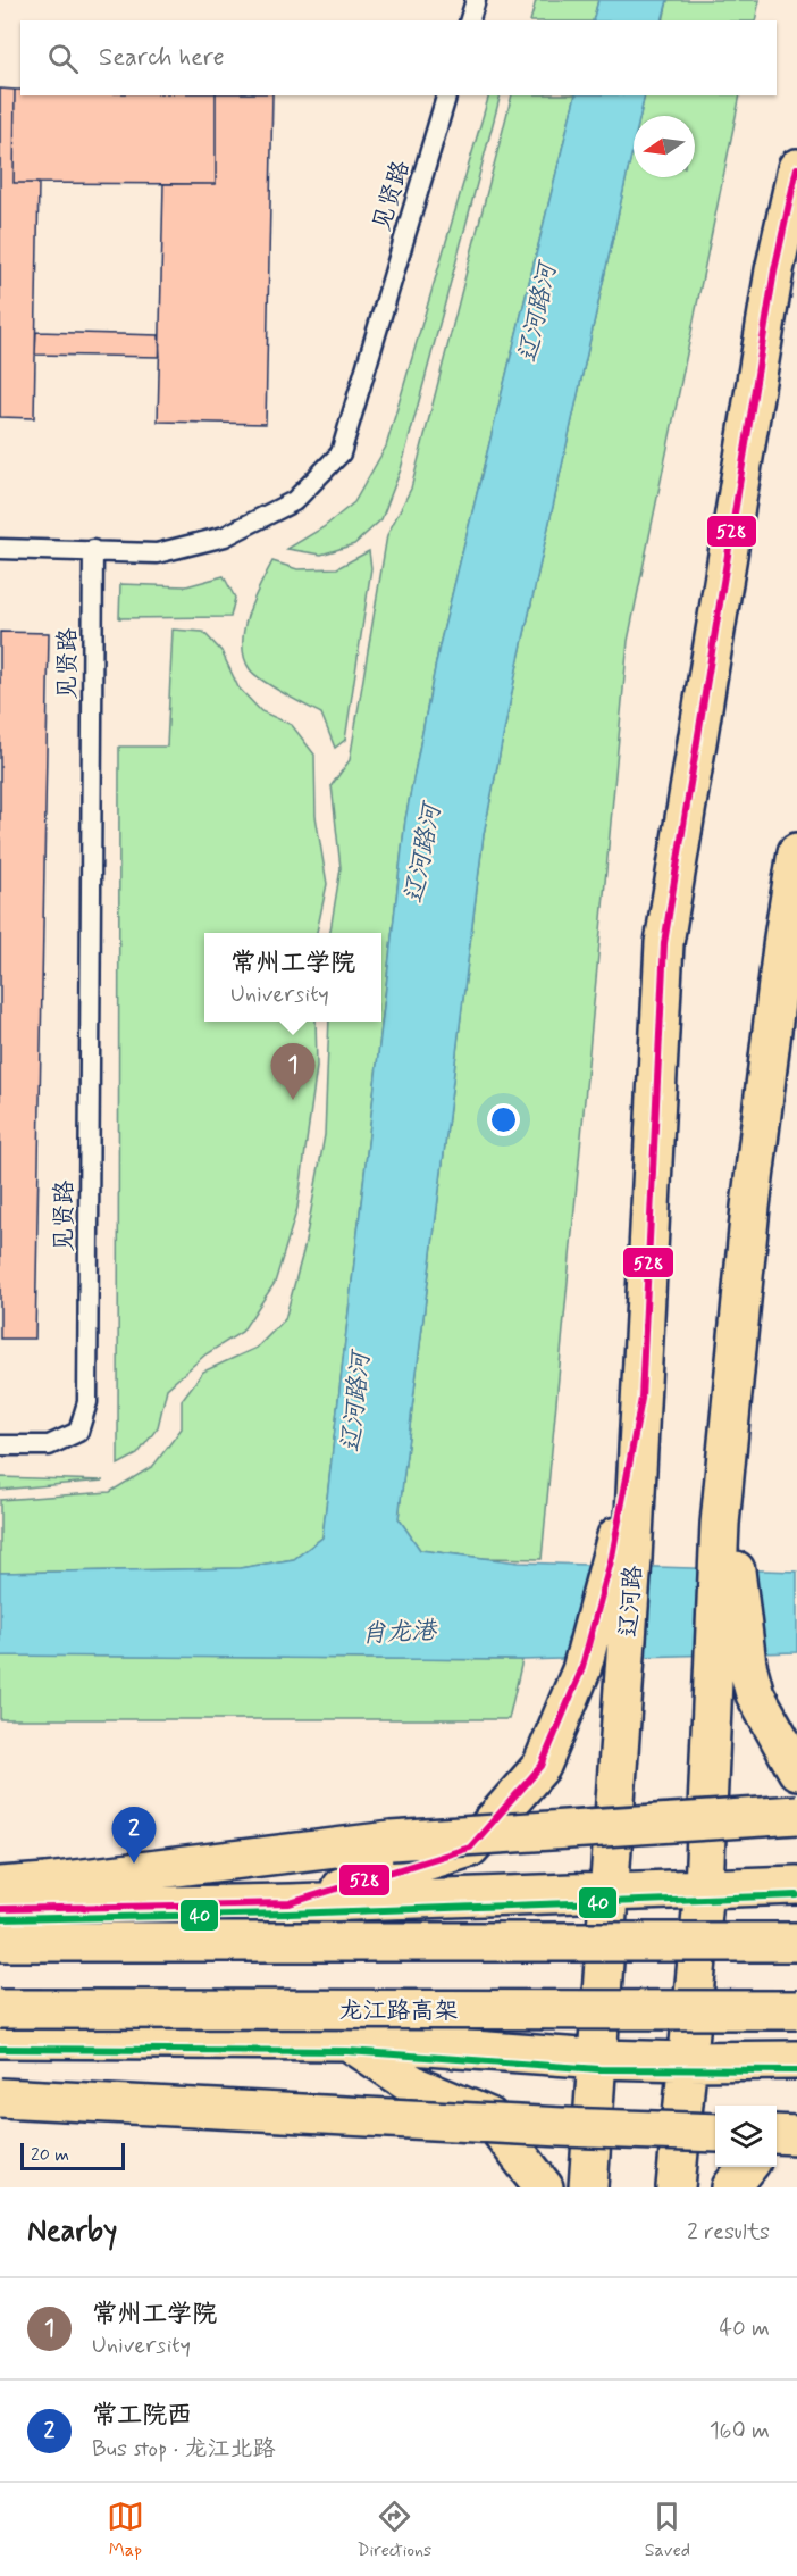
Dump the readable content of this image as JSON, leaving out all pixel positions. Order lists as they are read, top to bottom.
{
  "streets": {
    "main road": ["辽河路", "龙江路高架"],
    "lane": ["见贤路"]
  },
  "water": ["辽河路河", "肖龙港"],
  "lines": ["transit line 528", "transit line 40"],
  "scale_bar": "20 m",
  "north": "left",
  "page": {
    "search": "Search here",
    "popup": ["常州工学院", "University"],
    "pins": ["1", "2"],
    "scale": "20 m",
    "heading": ["Nearby", "2 results"],
    "list": [
      {
        "mark": "1",
        "name": "常州工学院",
        "note": "University",
        "value": "40 m"
      },
      {
        "mark": "2",
        "name": "常工院西",
        "note": "Bus stop · 龙江北路",
        "value": "160 m"
      }
    ],
    "nav": ["Map", "Directions", "Saved"]
  }
}
